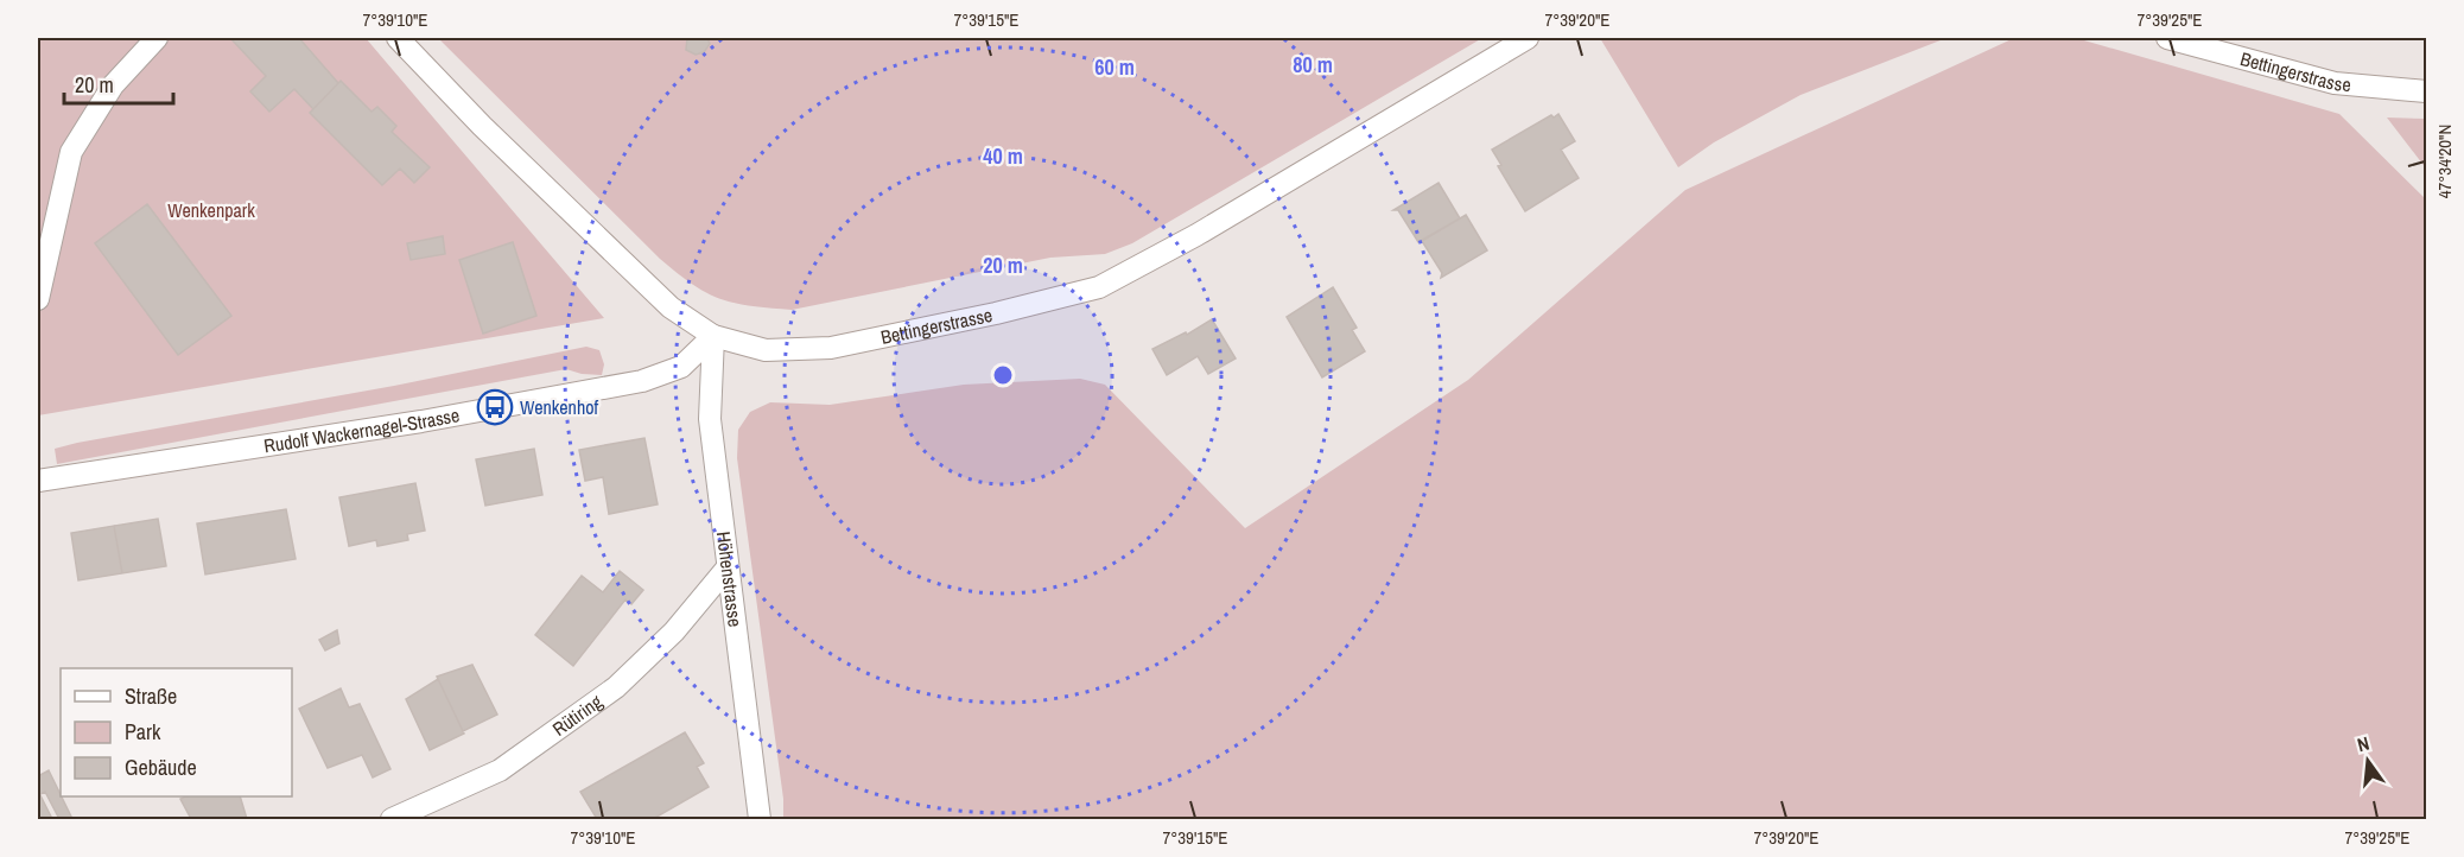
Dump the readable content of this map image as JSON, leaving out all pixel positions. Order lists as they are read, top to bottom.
{
  "streets": {
    "street": [
      "Bettingerstrasse",
      "Rudolf Wackernagel-Strasse",
      "Höhenstrasse",
      "Rütiring"
    ]
  },
  "crossings": [
    ["Bettingerstrasse", "Rudolf Wackernagel-Strasse"],
    ["Bettingerstrasse", "Höhenstrasse"],
    ["Rudolf Wackernagel-Strasse", "Höhenstrasse"],
    ["Höhenstrasse", "Rütiring"]
  ],
  "parks": ["Wenkenpark"],
  "places": {
    "bus stop": ["Wenkenhof"]
  },
  "legend": ["Straße", "Park", "Gebäude"],
  "scale_bar": "20 m",
  "north": "top",
  "coordinates": [
    "7°39'10\"E",
    "7°39'15\"E",
    "7°39'20\"E",
    "7°39'25\"E",
    "47°34'20\"N"
  ],
  "rings": [
    "80 m",
    "60 m",
    "40 m",
    "20 m"
  ]
}
